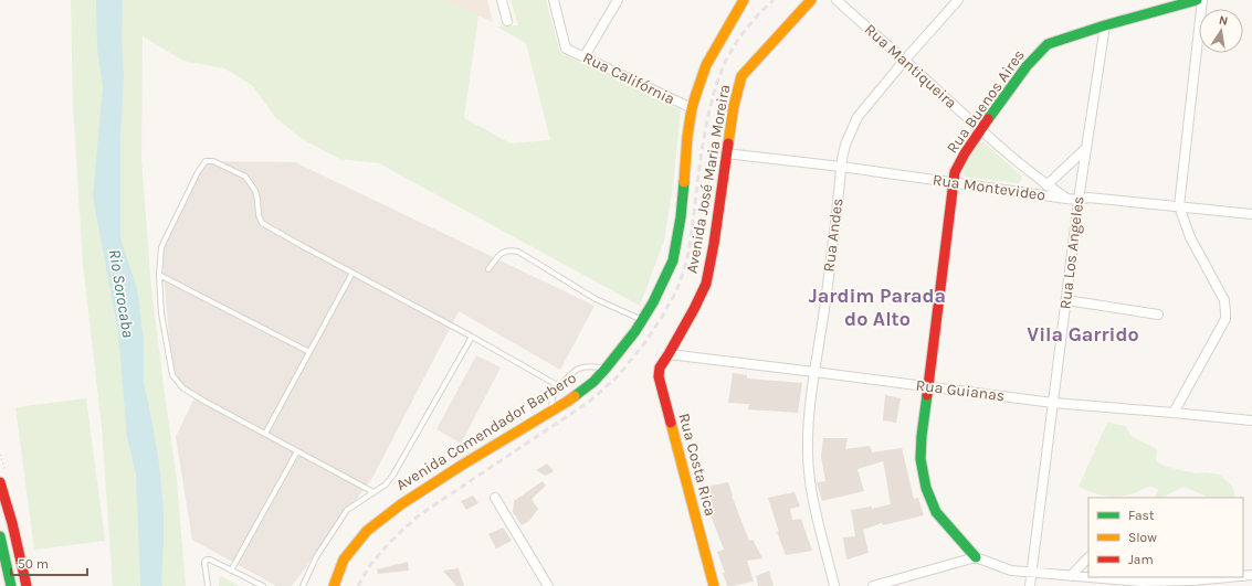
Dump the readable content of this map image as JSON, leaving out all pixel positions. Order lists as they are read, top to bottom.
{
  "streets": {
    "main road": [
      "Rua Buenos Aires",
      "Avenida José Maria Moreira",
      "Avenida Comendador Barbero",
      "Rua Costa Rica"
    ],
    "street": [
      "Rua Mantiqueira",
      "Rua Califórnia",
      "Rua Montevideo",
      "Rua Andes",
      "Rua Los Angeles",
      "Rua Guianas"
    ]
  },
  "crossings": [
    ["Rua Mantiqueira", "Rua Buenos Aires"],
    ["Rua Mantiqueira", "Rua Montevideo"],
    ["Rua Mantiqueira", "Rua Andes"],
    ["Rua Califórnia", "Avenida Comendador Barbero"],
    ["Rua Buenos Aires", "Rua Montevideo"],
    ["Rua Buenos Aires", "Rua Los Angeles"],
    ["Rua Buenos Aires", "Rua Guianas"],
    ["Avenida José Maria Moreira", "Rua Montevideo"],
    ["Avenida José Maria Moreira", "Rua Guianas"],
    ["Avenida José Maria Moreira", "Rua Costa Rica"],
    ["Rua Montevideo", "Rua Andes"],
    ["Rua Montevideo", "Rua Los Angeles"],
    ["Rua Andes", "Rua Guianas"],
    ["Rua Los Angeles", "Rua Guianas"],
    ["Rua Guianas", "Rua Costa Rica"]
  ],
  "districts": ["Jardim Parada do Alto", "Vila Garrido"],
  "water": ["Rio Sorocaba"],
  "legend": ["Fast", "Slow", "Jam"],
  "scale_bar": "50 m",
  "north": "top"
}
